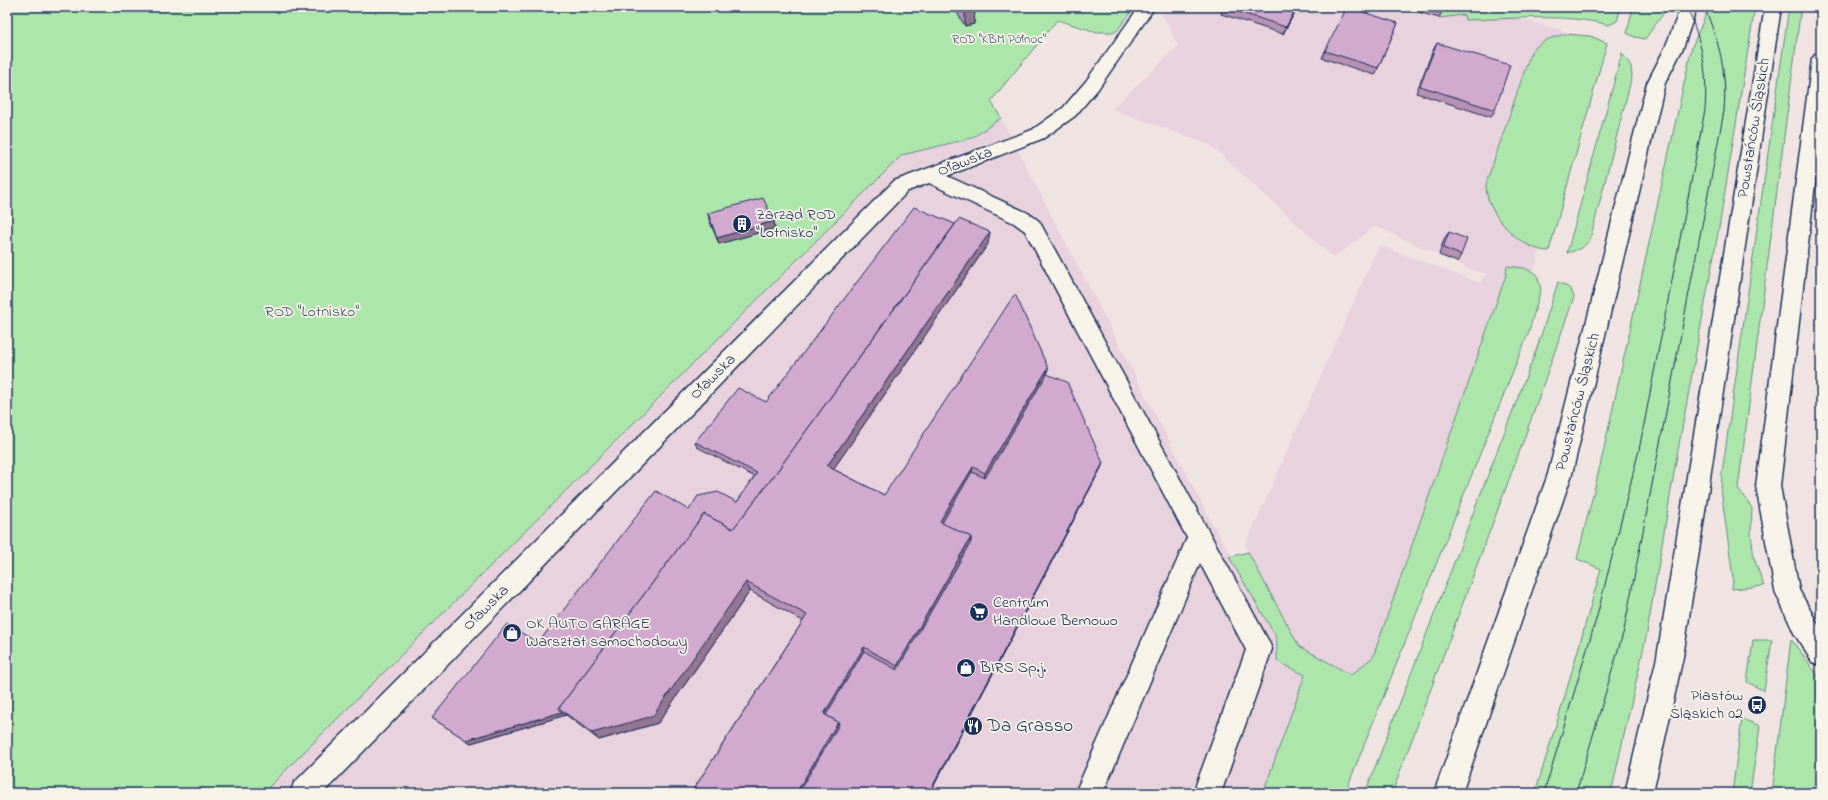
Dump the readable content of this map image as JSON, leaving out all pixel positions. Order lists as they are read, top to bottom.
{
  "streets": {
    "main road": ["Powstańców Śląskich", "Oławska"]
  },
  "parks": ["ROD \"KBM Północ\"", "ROD \"Lotnisko\""],
  "places": {
    "building": ["Zarząd ROD \"Lotnisko\""],
    "supermarket": ["Centrum Handlowe Bemowo"],
    "shop": ["OK AUTO GARAGE Warsztat samochodowy", "BIRS Sp.j."],
    "bus stop": ["Piastów Śląskich 02"],
    "restaurant": ["Da Grasso"]
  }
}
